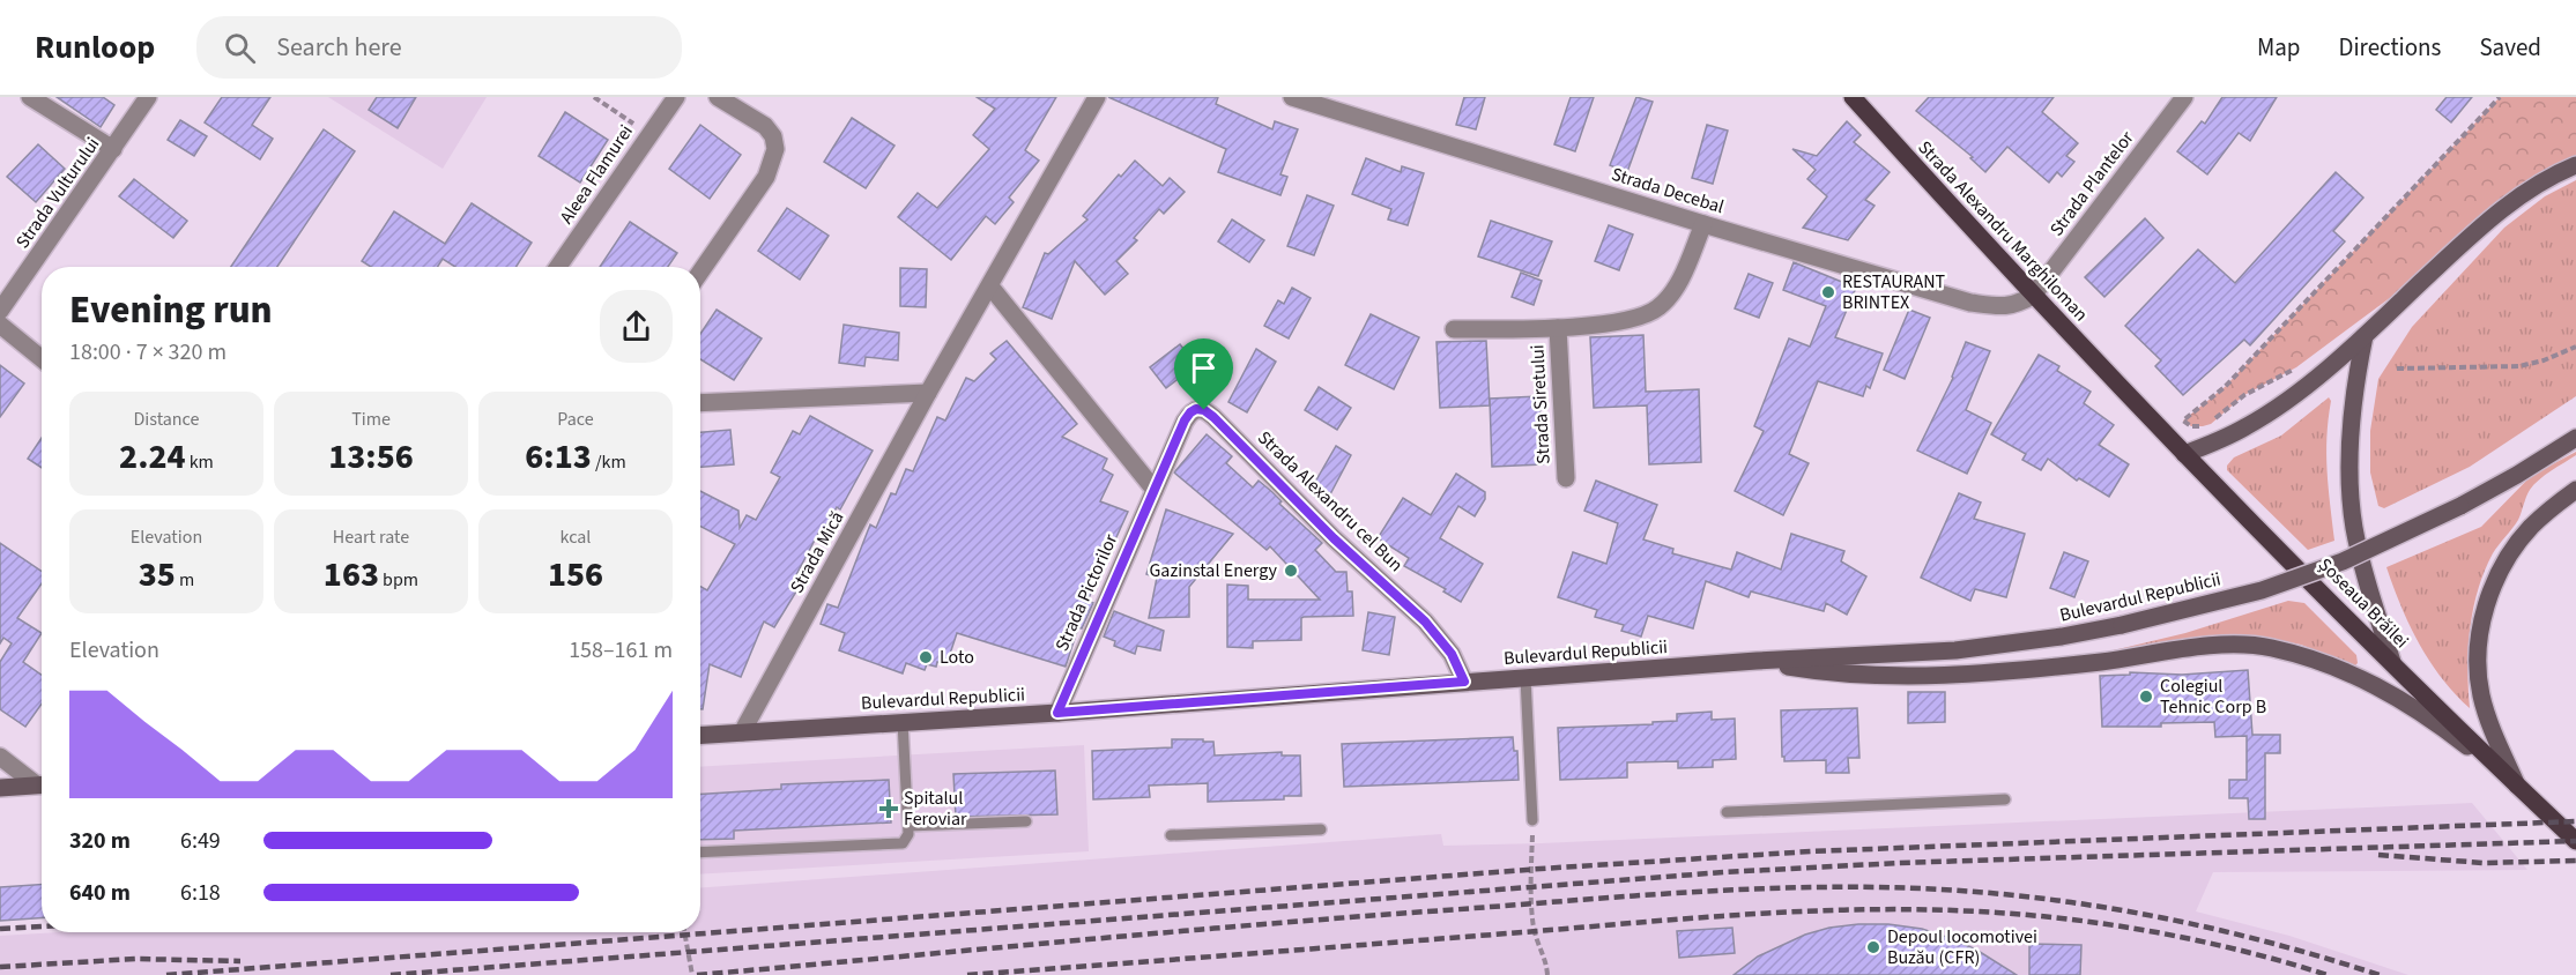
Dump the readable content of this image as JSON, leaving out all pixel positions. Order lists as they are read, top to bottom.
{
  "streets": {
    "main road": ["Strada Alexandru Marghiloman", "Bulevardul Republicii", "Șoseaua Brăilei"],
    "street": [
      "Aleea Flamurei",
      "Strada Plantelor",
      "Strada Decebal",
      "Strada Vulturului",
      "Strada Siretului",
      "Strada Alexandru cel Bun",
      "Strada Mică",
      "Strada Pictorilor"
    ]
  },
  "crossings": [
    ["Strada Plantelor", "Strada Decebal"],
    ["Strada Plantelor", "Strada Alexandru Marghiloman"],
    ["Strada Decebal", "Strada Alexandru Marghiloman"],
    ["Strada Decebal", "Strada Siretului"],
    ["Strada Alexandru Marghiloman", "Șoseaua Brăilei"],
    ["Strada Alexandru cel Bun", "Strada Pictorilor"],
    ["Strada Alexandru cel Bun", "Bulevardul Republicii"],
    ["Strada Mică", "Bulevardul Republicii"],
    ["Strada Pictorilor", "Bulevardul Republicii"]
  ],
  "places": {
    "other": [
      "RESTAURANT BRINTEX",
      "Gazinstal Energy",
      "Loto",
      "Colegiul Tehnic Corp B",
      "Depoul locomotivei Buzău (CFR)"
    ],
    "health": ["Spitalul Feroviar"]
  },
  "page": {
    "header": "Runloop",
    "search": "Search here",
    "nav": ["Map", "Directions", "Saved"],
    "heading": ["Evening run", "18:00 · 7 × 320 m"],
    "stats": [
      ["Distance", "2.24 km"],
      ["Time", "13:56"],
      ["Pace", "6:13 /km"],
      ["Elevation", "35 m"],
      ["Heart rate", "163 bpm"],
      ["kcal", "156"]
    ],
    "chart": ["Elevation", "158–161 m"],
    "list": [
      {
        "name": "320 m",
        "note": "6:49"
      },
      {
        "name": "640 m",
        "note": "6:18"
      }
    ]
  }
}
